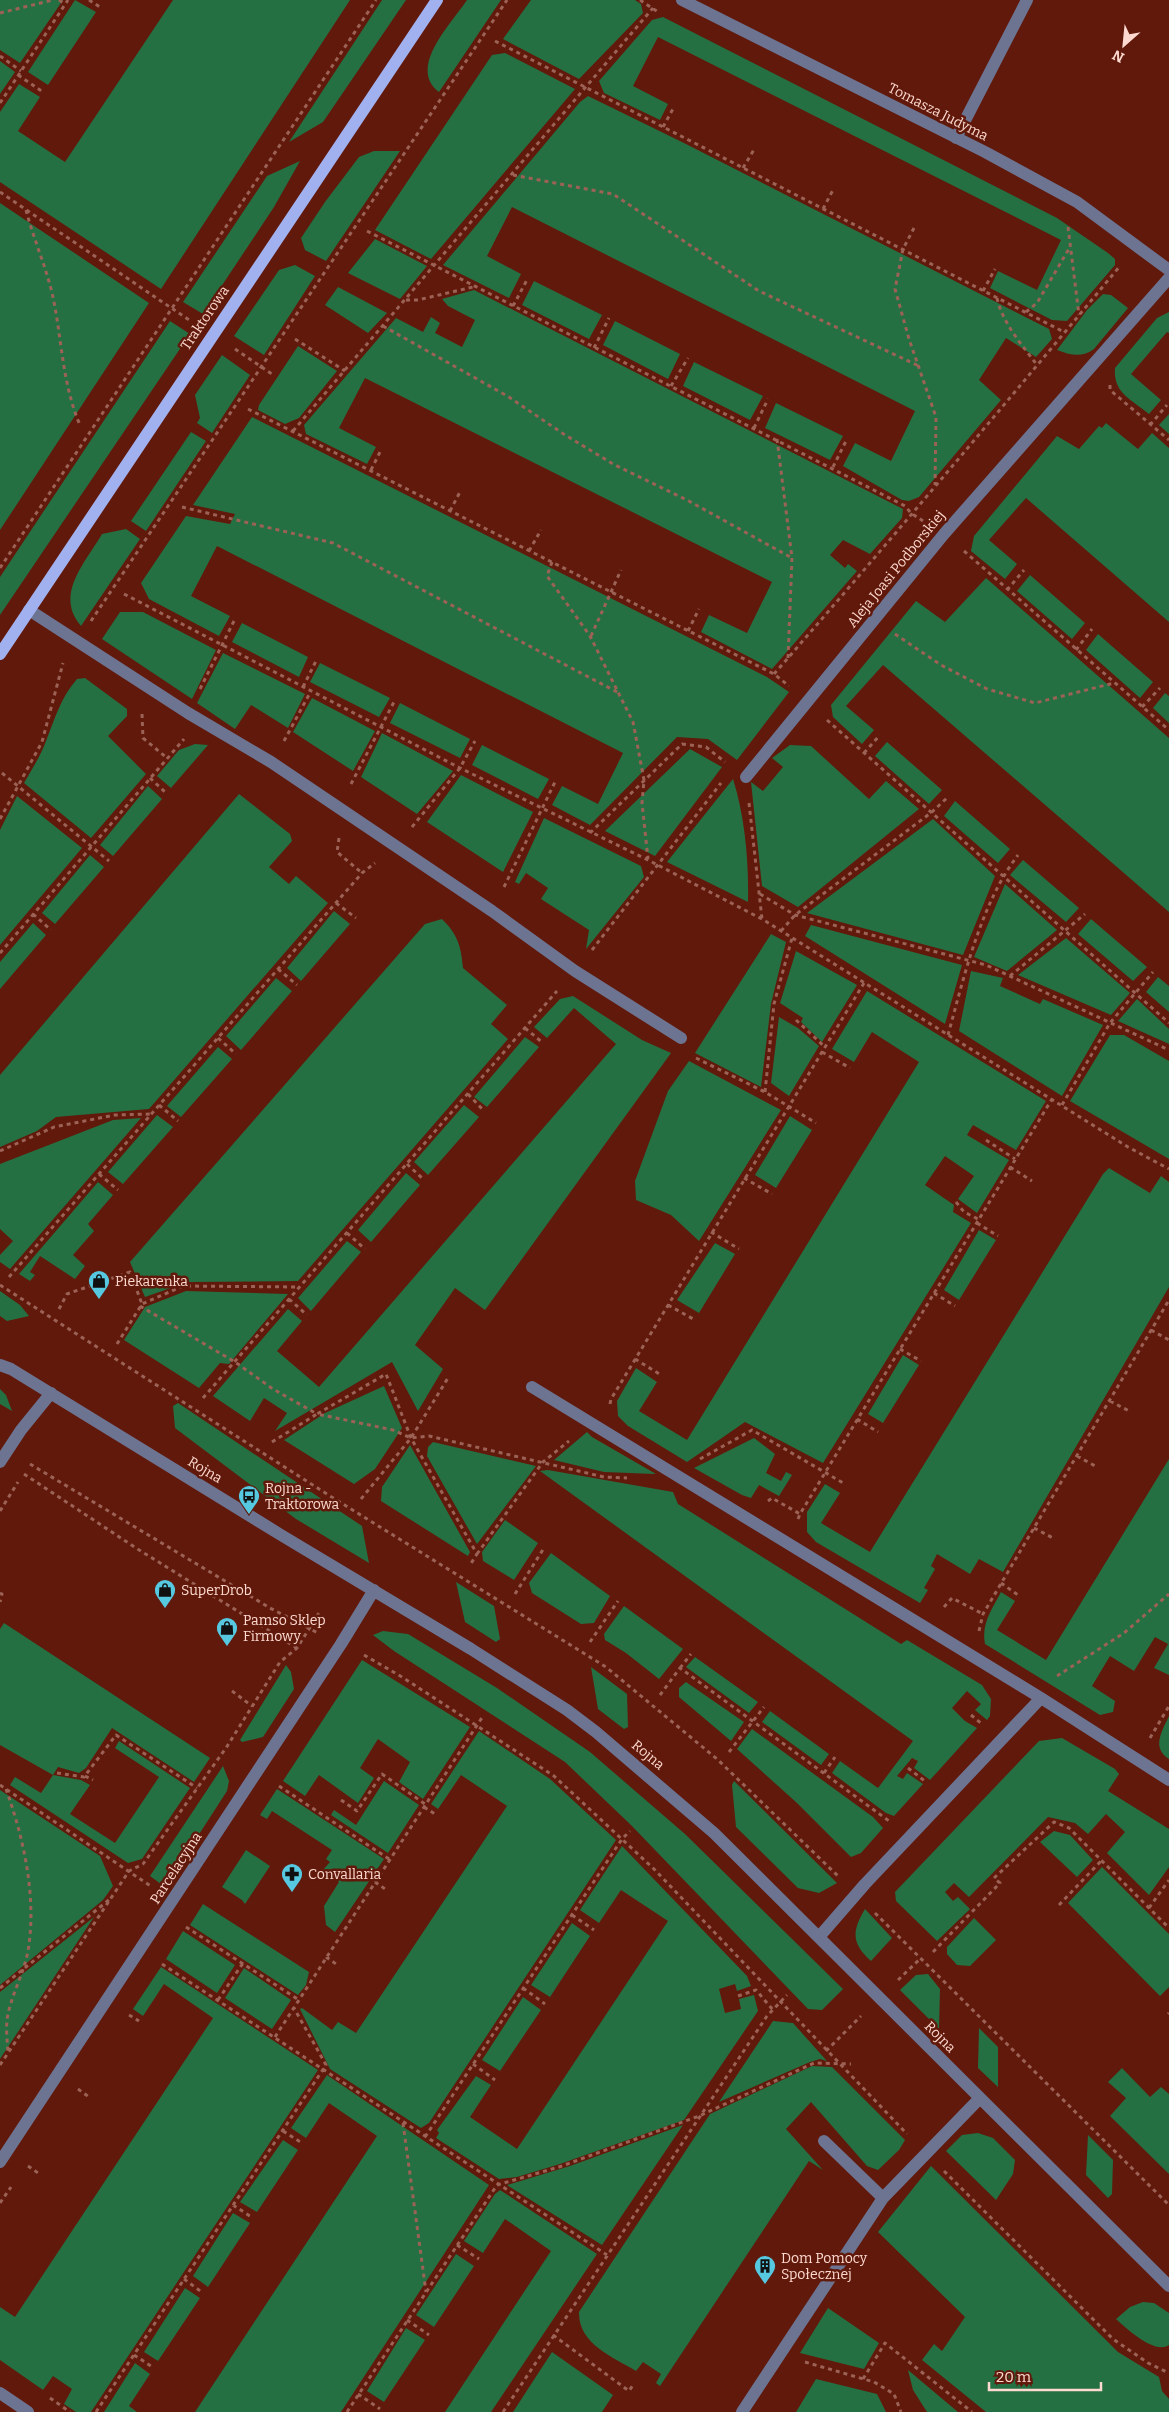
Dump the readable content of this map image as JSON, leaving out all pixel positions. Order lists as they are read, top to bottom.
{
  "streets": {
    "main road": ["Traktorowa"],
    "street": [
      "Tomasza Judyma",
      "Aleja Joasi Podborskiej",
      "Rojna",
      "Parcelacyjna"
    ]
  },
  "crossings": [
    ["Rojna", "Parcelacyjna"]
  ],
  "places": {
    "shop": ["Piekarenka", "SuperDrob", "Pamso Sklep Firmowy"],
    "bus stop": ["Rojna - Traktorowa"],
    "pharmacy": ["Convallaria"],
    "building": ["Dom Pomocy Społecznej"]
  },
  "scale_bar": "20 m",
  "north": "bottom left"
}
